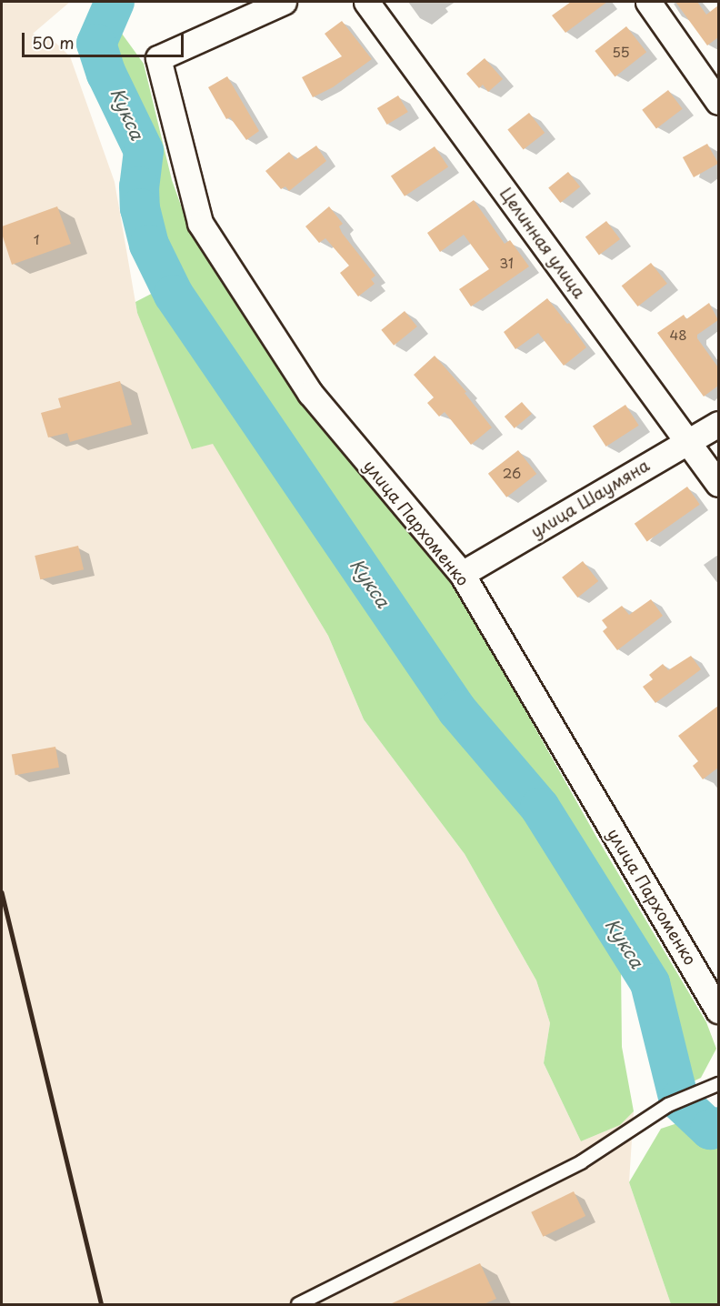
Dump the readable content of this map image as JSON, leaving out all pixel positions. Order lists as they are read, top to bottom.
{
  "streets": {
    "street": ["Целинная улица", "улица Шаумяна", "улица Пархоменко"]
  },
  "crossings": [
    ["Целинная улица", "улица Шаумяна"],
    ["улица Шаумяна", "улица Пархоменко"]
  ],
  "water": ["Кукса"],
  "house_numbers": [
    "55",
    "1",
    "31",
    "48",
    "26"
  ],
  "scale_bar": "50 m"
}
